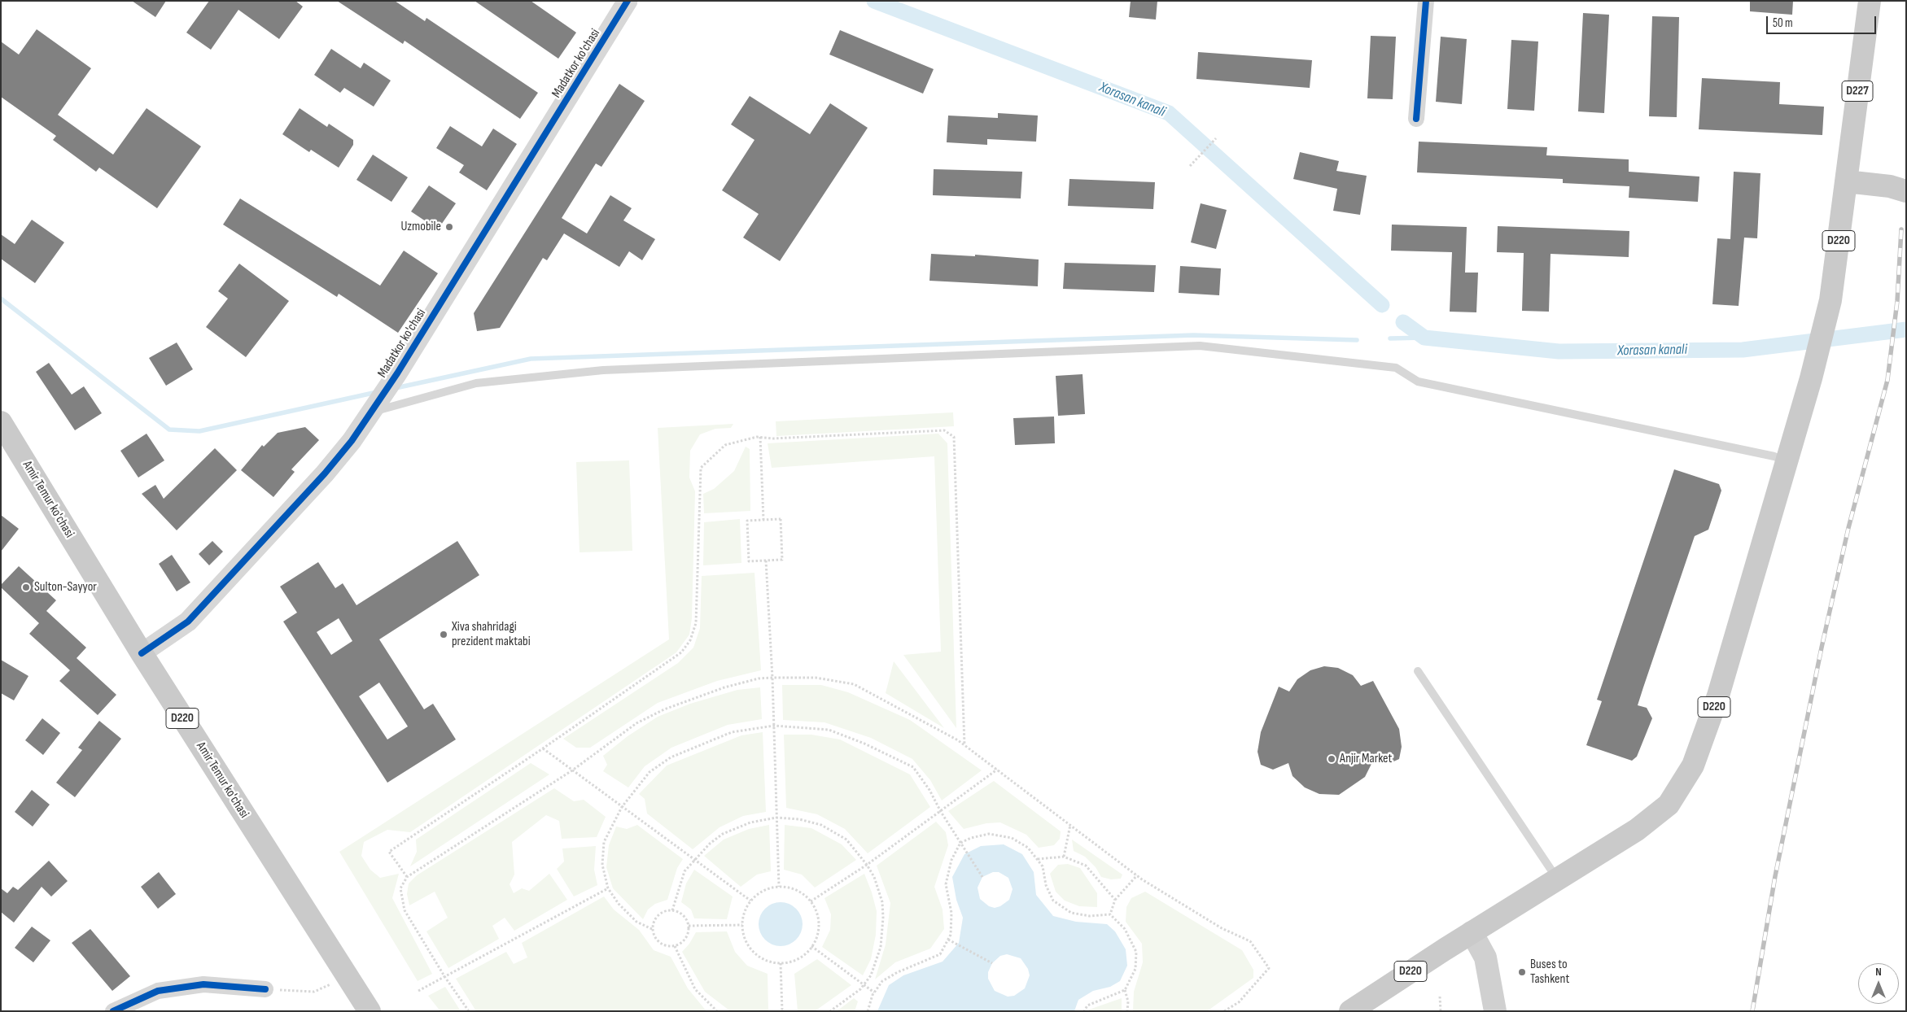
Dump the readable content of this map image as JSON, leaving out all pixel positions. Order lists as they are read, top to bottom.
{
  "streets": {
    "main road": ["D227", "D220", "Amir Temur ko'chasi"],
    "street": ["Madatkor ko'chasi"]
  },
  "crossings": [
    ["Madatkor ko'chasi", "Amir Temur ko'chasi"],
    ["D227", "D220"]
  ],
  "water": ["Xorasan kanali"],
  "places": [
    "Uzmobile",
    "Sulton-Sayyor",
    "Xiva shahridagi prezident maktabi",
    "Anjir Market",
    "Buses to Tashkent"
  ],
  "scale_bar": "50 m",
  "north": "top"
}
